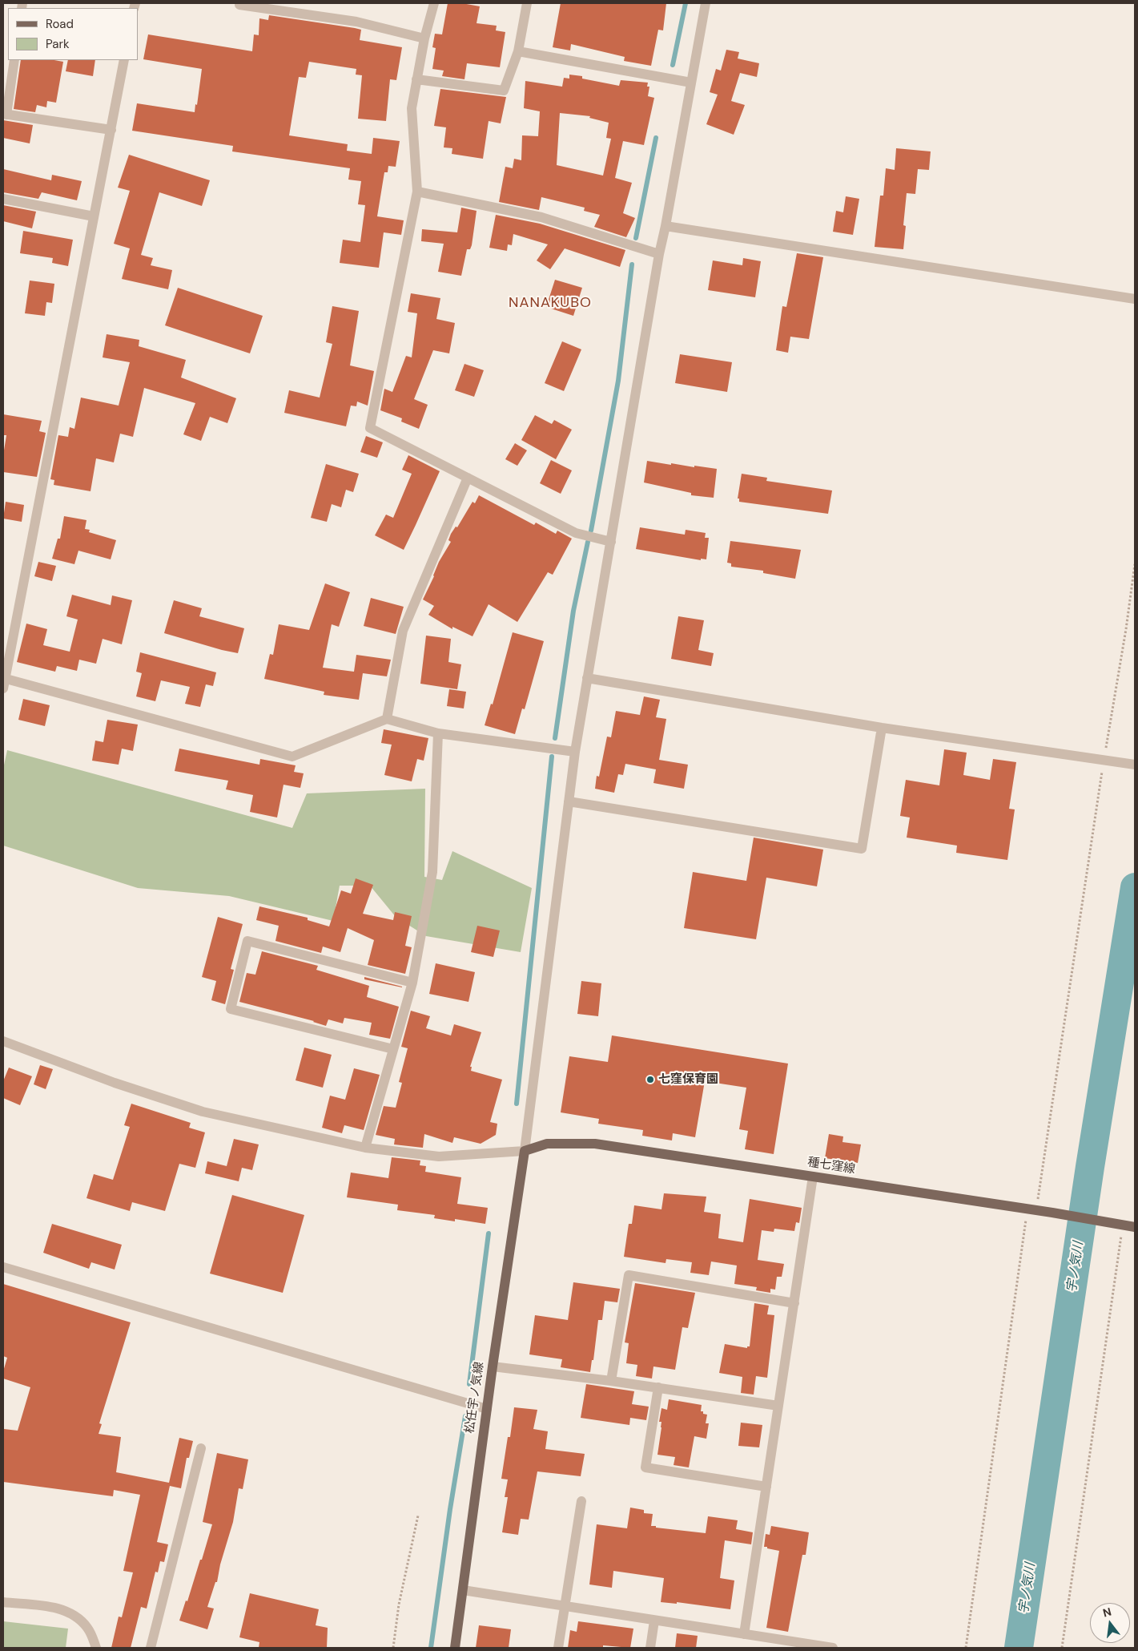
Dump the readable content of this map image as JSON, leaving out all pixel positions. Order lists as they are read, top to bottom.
{
  "streets": {
    "main road": ["種七窪線", "松任宇ノ気線"]
  },
  "crossings": [
    ["種七窪線", "松任宇ノ気線"]
  ],
  "districts": ["NANAKUBO"],
  "water": ["宇ノ気川"],
  "places": ["七窪保育園"],
  "legend": ["Road", "Park"],
  "north": "top"
}
